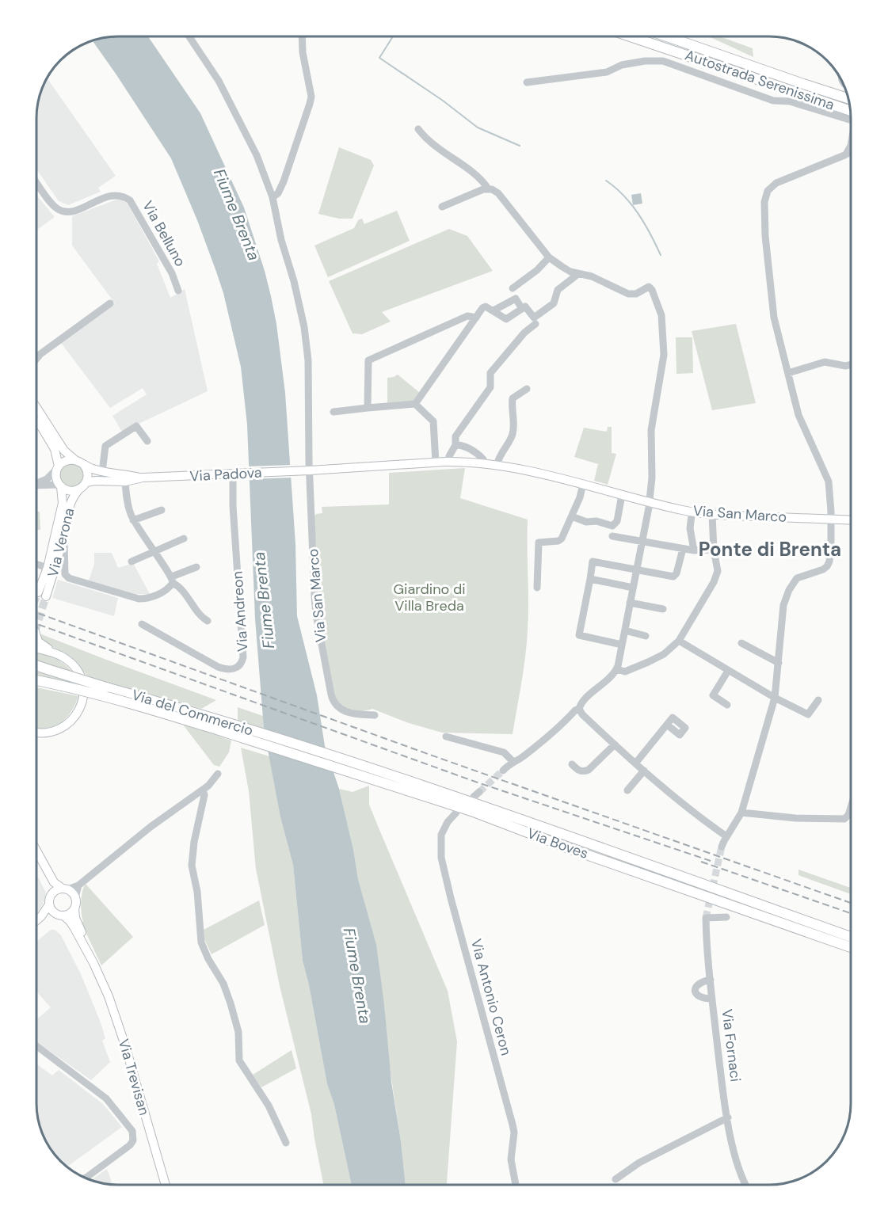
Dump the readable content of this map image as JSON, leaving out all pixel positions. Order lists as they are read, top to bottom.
{
  "streets": {
    "highway": ["Autostrada Serenissima", "Via del Commercio", "Via Boves"],
    "main road": [
      "Via Padova",
      "Via San Marco",
      "Via Verona",
      "Via Trevisan"
    ],
    "street": [
      "Via Belluno",
      "Via Andreon",
      "Via Antonio Ceron",
      "Via Fornaci"
    ]
  },
  "crossings": [
    ["Via Padova", "Via San Marco"],
    ["Via Padova", "Via Verona"],
    ["Via Padova", "Via Andreon"],
    ["Via del Commercio", "Via Boves"]
  ],
  "districts": ["Ponte di Brenta"],
  "water": ["Fiume Brenta"],
  "parks": ["Giardino di Villa Breda"]
}
